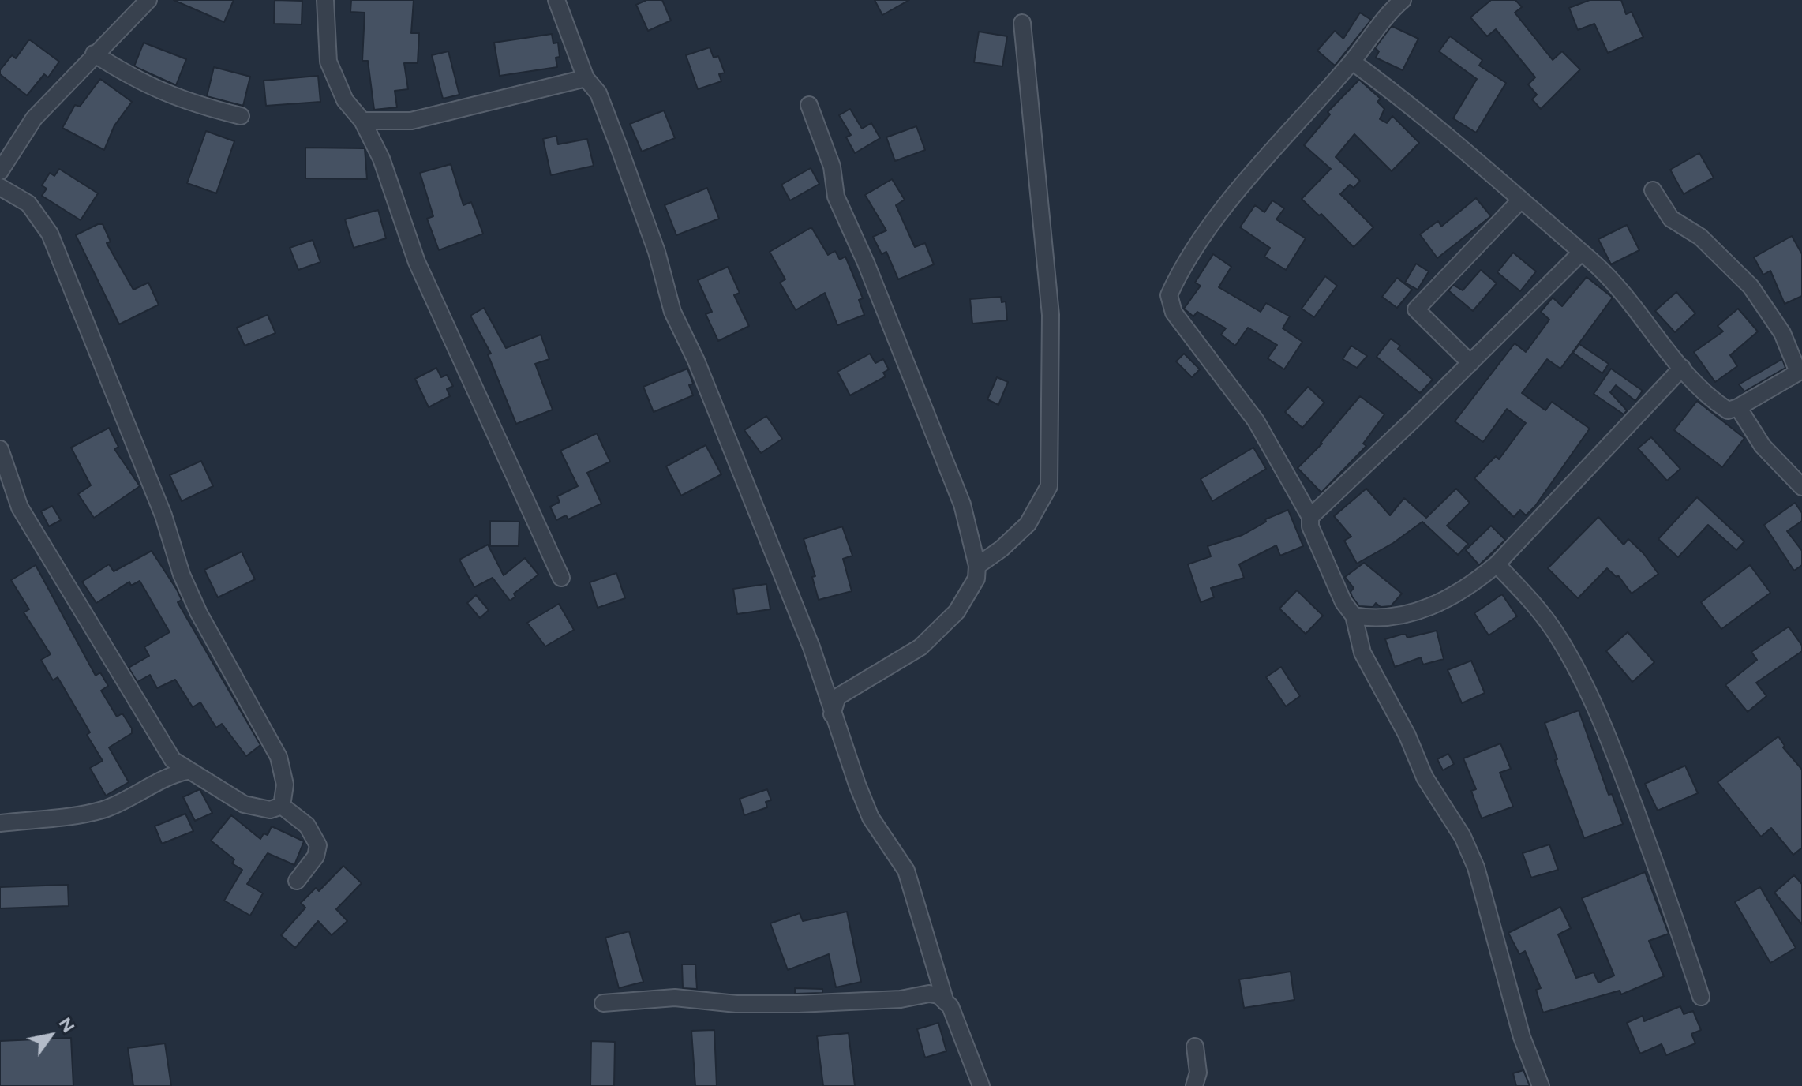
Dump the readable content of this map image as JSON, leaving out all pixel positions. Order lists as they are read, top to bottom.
{
  "north": "top right"
}
